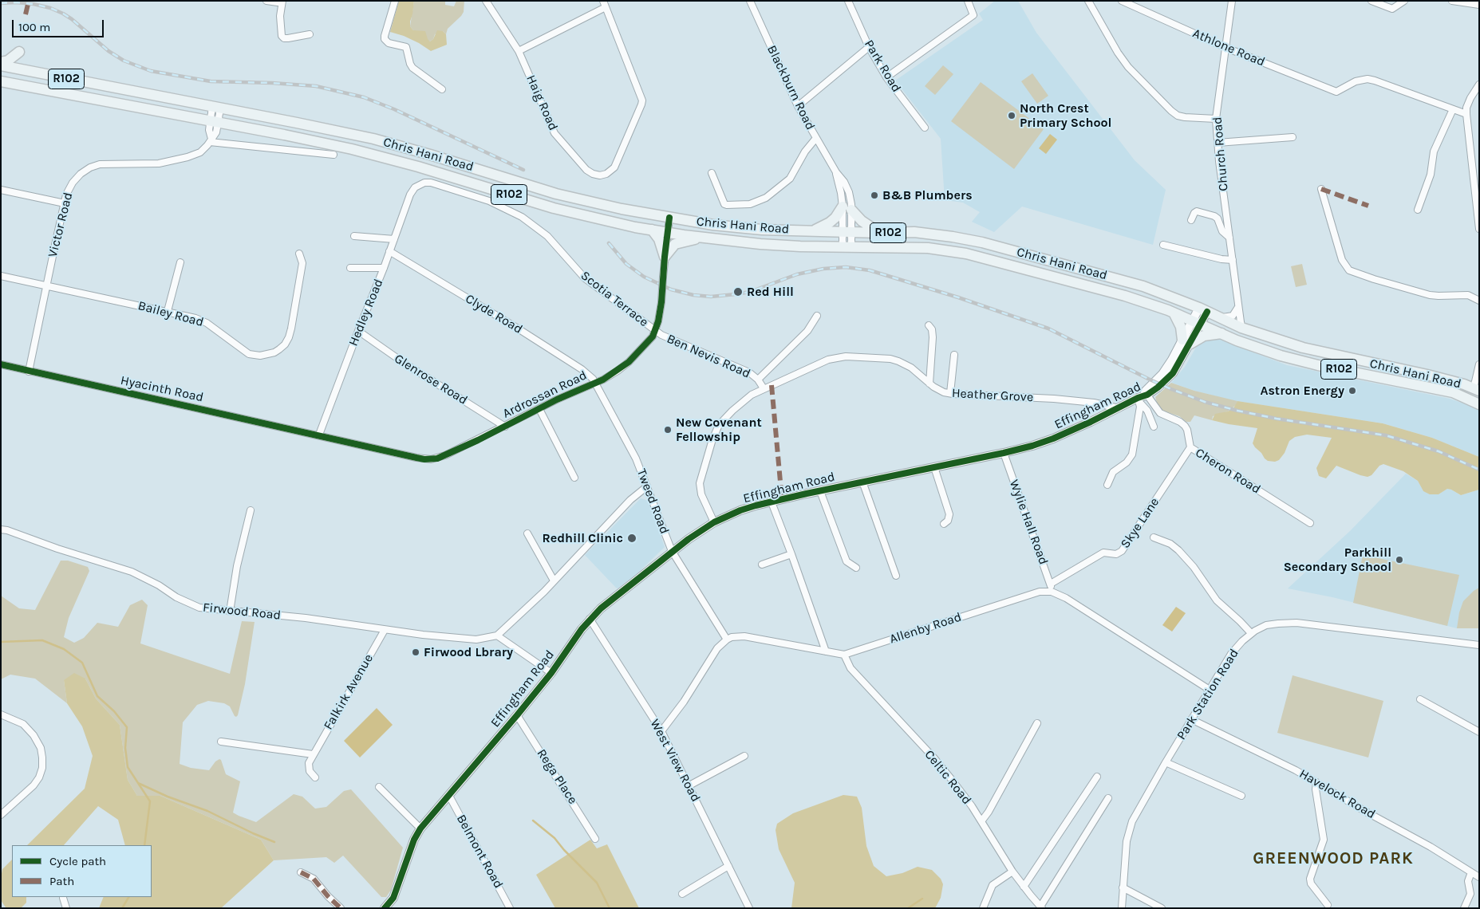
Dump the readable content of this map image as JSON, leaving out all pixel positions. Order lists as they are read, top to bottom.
{
  "streets": {
    "main road": ["R102", "Chris Hani Road"],
    "street": [
      "Athlone Road",
      "Park Road",
      "Blackburn Road",
      "Haig Road",
      "Church Road",
      "Victor Road",
      "Scotia Terrace",
      "Hedley Road",
      "Bailey Road",
      "Clyde Road",
      "Ben Nevis Road",
      "Glenrose Road",
      "Hyacinth Road",
      "Ardrossan Road",
      "Heather Grove",
      "Effingham Road",
      "Cheron Road",
      "Tweed Road",
      "Wylie Hall Road",
      "Skye Lane",
      "Firwood Road",
      "Allenby Road",
      "Falkirk Avenue",
      "Park Station Road",
      "West View Road",
      "Rega Place",
      "Celtic Road",
      "Havelock Road",
      "Belmont Road"
    ]
  },
  "crossings": [
    ["Athlone Road", "Church Road"],
    ["Blackburn Road", "Chris Hani Road"],
    ["Church Road", "Chris Hani Road"],
    ["Chris Hani Road", "Victor Road"],
    ["Chris Hani Road", "Ardrossan Road"],
    ["Chris Hani Road", "Effingham Road"],
    ["Victor Road", "Bailey Road"],
    ["Victor Road", "Hyacinth Road"],
    ["Scotia Terrace", "Hedley Road"],
    ["Scotia Terrace", "Ben Nevis Road"],
    ["Scotia Terrace", "Ardrossan Road"],
    ["Hedley Road", "Clyde Road"],
    ["Hedley Road", "Glenrose Road"],
    ["Hedley Road", "Hyacinth Road"],
    ["Hedley Road", "Ardrossan Road"],
    ["Clyde Road", "Ardrossan Road"],
    ["Clyde Road", "Tweed Road"],
    ["Ben Nevis Road", "Ardrossan Road"],
    ["Ben Nevis Road", "Heather Grove"],
    ["Ben Nevis Road", "Effingham Road"],
    ["Glenrose Road", "Ardrossan Road"],
    ["Hyacinth Road", "Ardrossan Road"],
    ["Ardrossan Road", "Tweed Road"],
    ["Heather Grove", "Effingham Road"],
    ["Effingham Road", "Cheron Road"],
    ["Effingham Road", "Tweed Road"],
    ["Effingham Road", "Wylie Hall Road"],
    ["Effingham Road", "West View Road"],
    ["Effingham Road", "Rega Place"],
    ["Effingham Road", "Belmont Road"],
    ["Cheron Road", "Skye Lane"],
    ["Tweed Road", "Allenby Road"],
    ["Wylie Hall Road", "Skye Lane"],
    ["Wylie Hall Road", "Allenby Road"],
    ["Firwood Road", "Falkirk Avenue"],
    ["Allenby Road", "Celtic Road"],
    ["Park Station Road", "Havelock Road"]
  ],
  "districts": ["GREENWOOD PARK"],
  "places": [
    "North Crest Primary School",
    "B&B Plumbers",
    "Red Hill",
    "Astron Energy",
    "New Covenant Fellowship",
    "Redhill Clinic",
    "Parkhill Secondary School",
    "Firwood Lbrary"
  ],
  "legend": ["Cycle path", "Path"],
  "scale_bar": "100 m"
}
